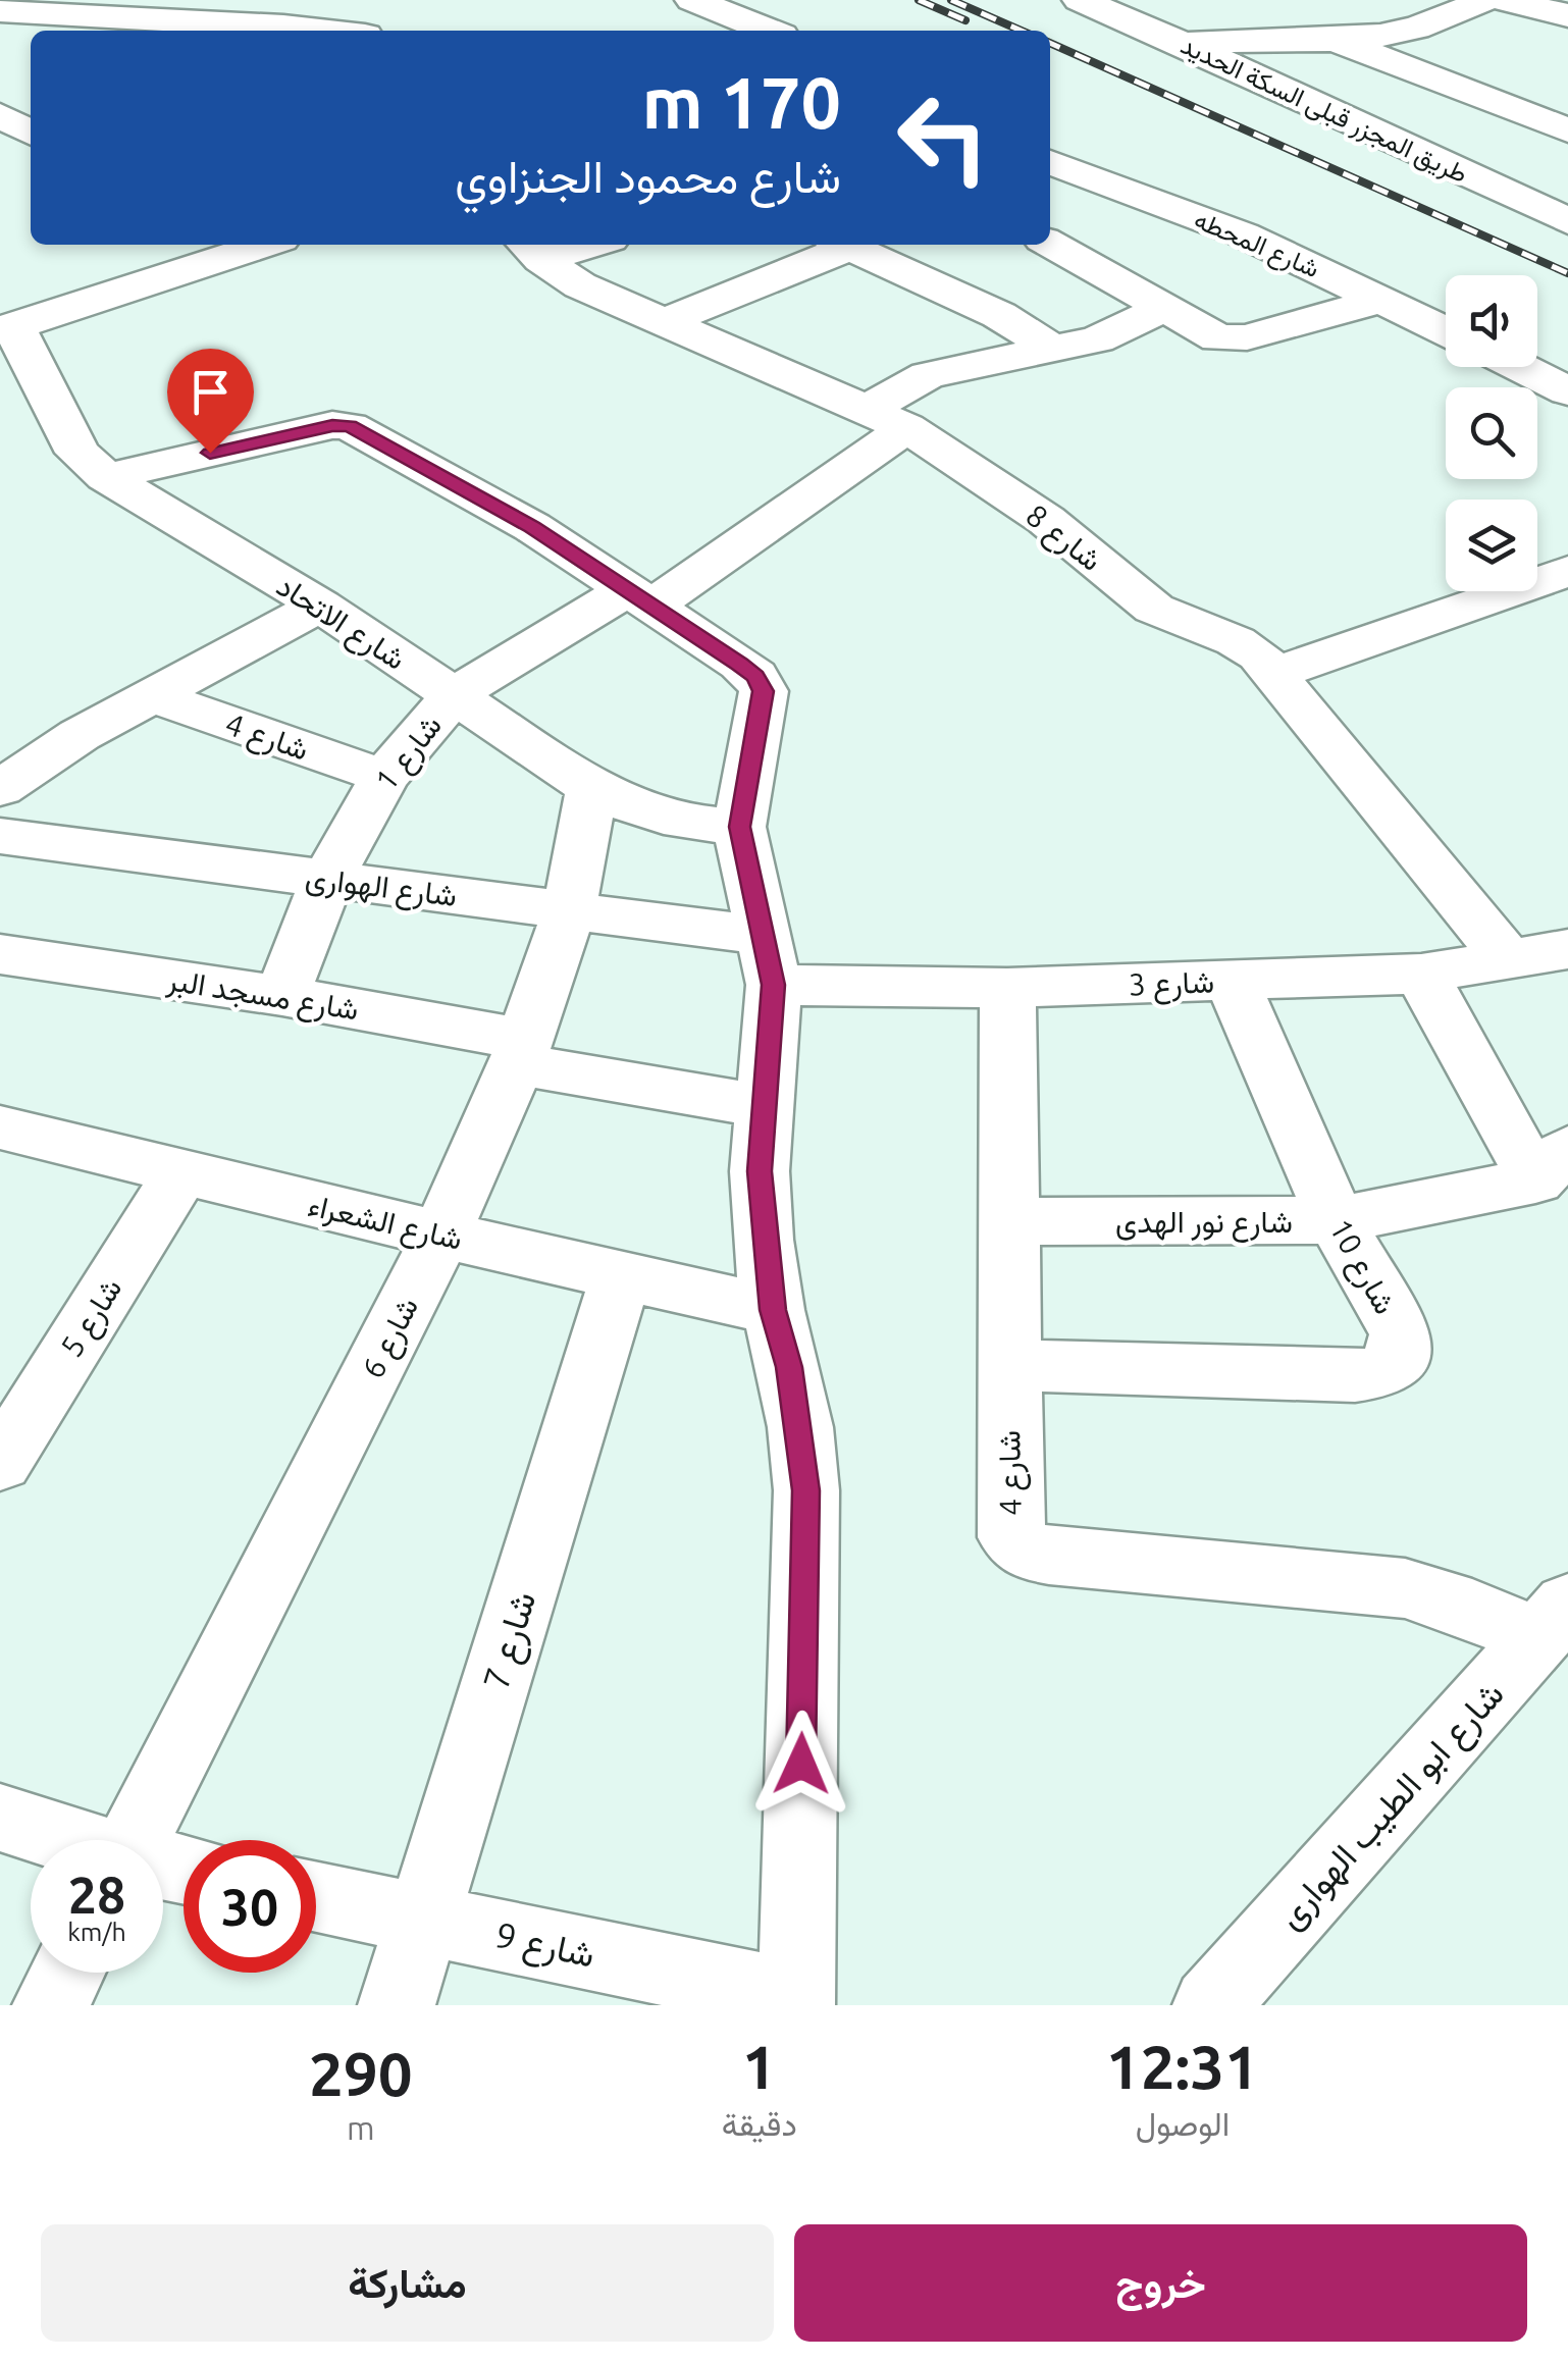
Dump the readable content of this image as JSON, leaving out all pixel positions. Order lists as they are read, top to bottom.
{
  "streets": {
    "street": [
      "طريق المجزر قبلى السكة الحديد",
      "شارع المحطه",
      "شارع 8",
      "شارع الاتحاد",
      "شارع 4",
      "شارع 1",
      "شارع الهوارى",
      "شارع 3",
      "شارع مسجد البر",
      "شارع الشعراء",
      "شارع نور الهدى",
      "شارع 10",
      "شارع 5",
      "شارع 6",
      "شارع 7",
      "شارع ابو الطيب الهوارى",
      "شارع 9"
    ]
  },
  "crossings": [
    ["شارع 8", "شارع 1"],
    ["شارع 8", "شارع 3"],
    ["شارع الاتحاد", "شارع 1"],
    ["شارع الاتحاد", "شارع 6"],
    ["شارع 4", "شارع 1"],
    ["شارع 4", "شارع 3"],
    ["شارع 4", "شارع نور الهدى"],
    ["شارع 4", "شارع 10"],
    ["شارع 4", "شارع ابو الطيب الهوارى"],
    ["شارع 1", "شارع الهوارى"],
    ["شارع 1", "شارع مسجد البر"],
    ["شارع الهوارى", "شارع 3"],
    ["شارع الهوارى", "شارع 6"],
    ["شارع 3", "شارع 10"],
    ["شارع مسجد البر", "شارع 6"],
    ["شارع الشعراء", "شارع 5"],
    ["شارع الشعراء", "شارع 6"],
    ["شارع الشعراء", "شارع 7"],
    ["شارع نور الهدى", "شارع 10"],
    ["شارع 7", "شارع 9"]
  ],
  "page": {
    "turn": ["170 m", "شارع محمود الجنزاوي"],
    "speed": "28 km/h",
    "limit": "30",
    "eta": [
      "12:31",
      "الوصول",
      "1",
      "دقيقة",
      "290",
      "m"
    ],
    "buttons": ["خروج", "مشاركة"]
  }
}
